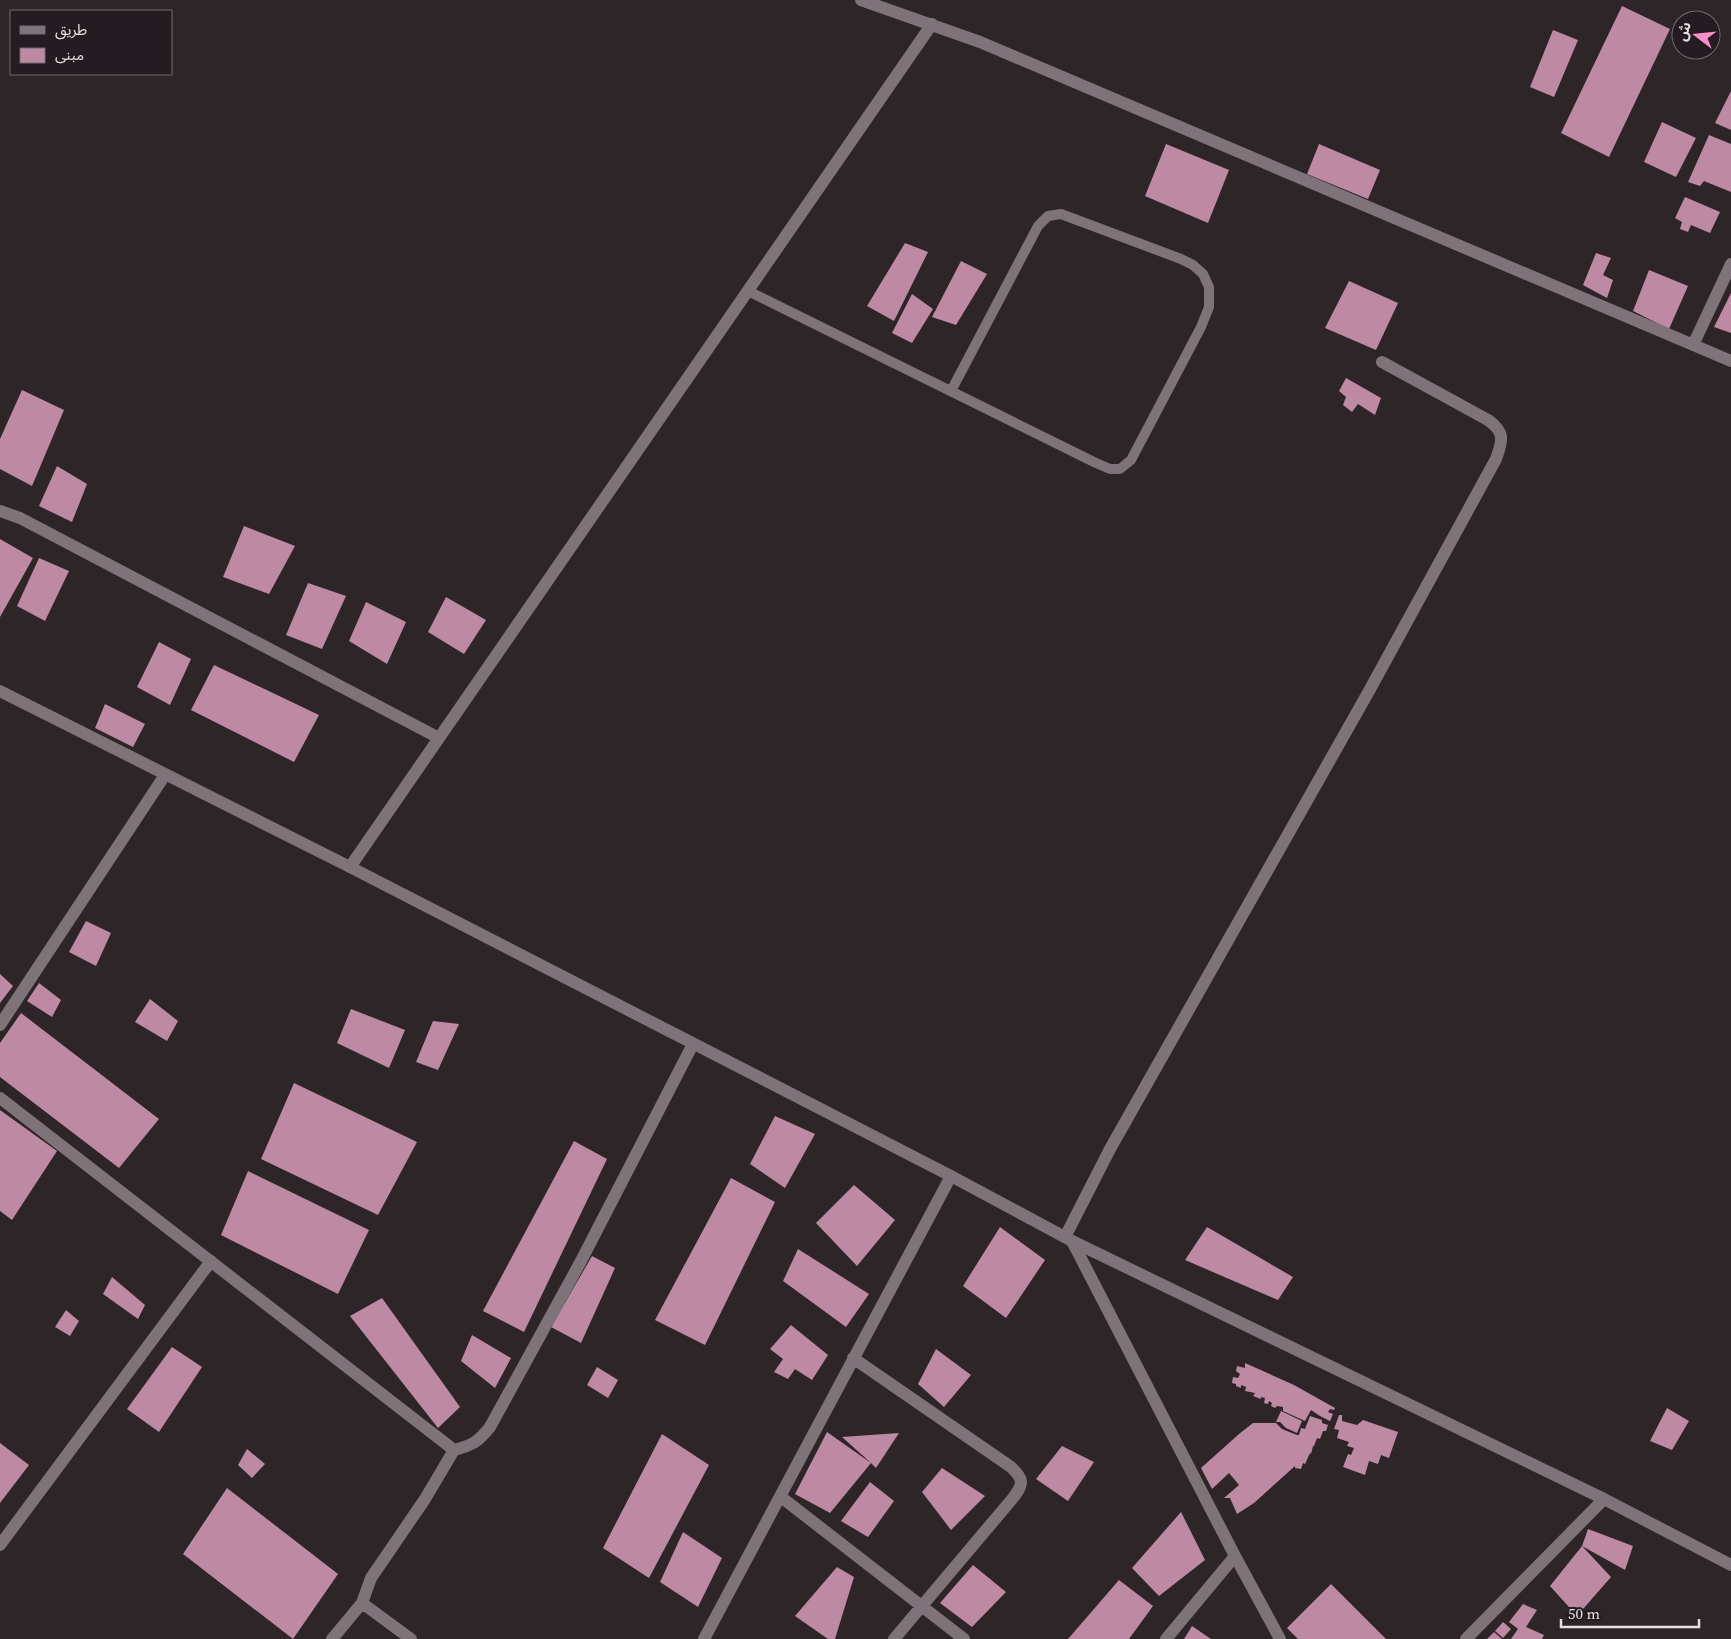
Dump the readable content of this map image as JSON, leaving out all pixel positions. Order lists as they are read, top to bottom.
{
  "legend": ["طريق", "مبنى"],
  "scale_bar": "50 m",
  "north": "left"
}
